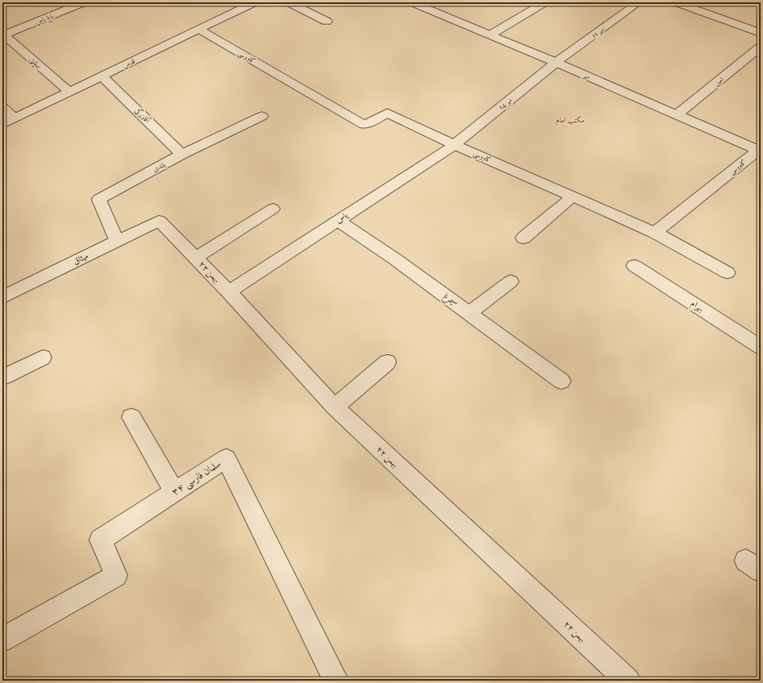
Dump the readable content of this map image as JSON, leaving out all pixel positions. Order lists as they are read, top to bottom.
{
  "streets": {
    "street": [
      "باغ یاس",
      "مهر 15",
      "کاووسی",
      "بهشتی",
      "قدس",
      "مهر",
      "امین",
      "مهر 14",
      "آقابزرگی",
      "بلندی",
      "یاس",
      "میثاق",
      "۲۲ بهمن",
      "سیمرغ",
      "بهرام",
      "سلمان فارسی ۳۴"
    ]
  },
  "crossings": [
    ["باغ یاس", "بهشتی"],
    ["مهر 15", "مهر"],
    ["مهر 15", "مهر 14"],
    ["کاووسی", "قدس"],
    ["کاووسی", "مهر"],
    ["کاووسی", "مهر 14"],
    ["کاووسی", "یاس"],
    ["بهشتی", "قدس"],
    ["قدس", "آقابزرگی"],
    ["مهر", "امین"],
    ["مهر", "مهر 14"],
    ["مهر 14", "یاس"],
    ["آقابزرگی", "بلندی"],
    ["بلندی", "میثاق"],
    ["یاس", "۲۲ بهمن"],
    ["یاس", "سیمرغ"],
    ["میثاق", "۲۲ بهمن"]
  ],
  "districts": ["مکتب امام"]
}
